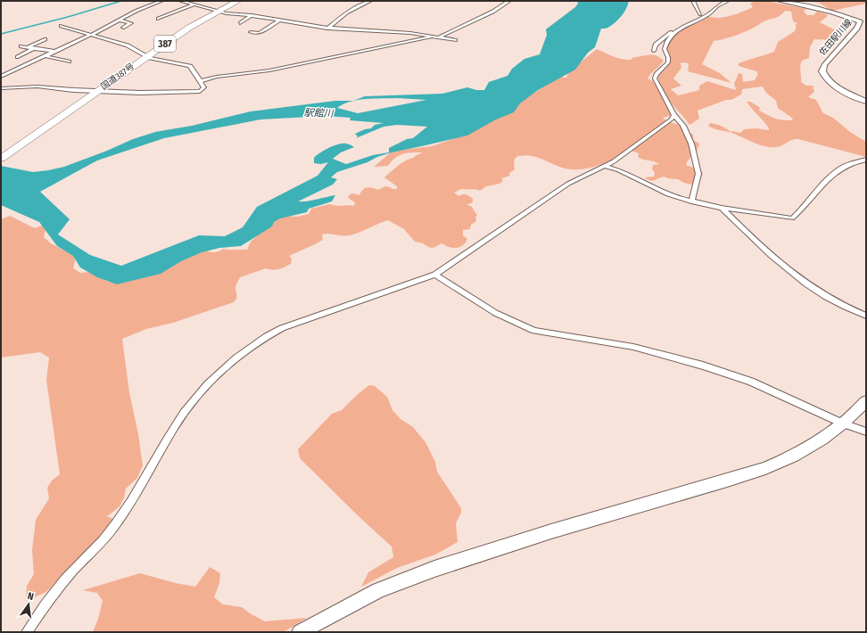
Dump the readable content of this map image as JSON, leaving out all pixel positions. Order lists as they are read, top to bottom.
{
  "streets": {
    "highway": ["387", "国道387号"],
    "main road": ["佐田駅川線"]
  },
  "water": ["駅館川"],
  "north": "top"
}
